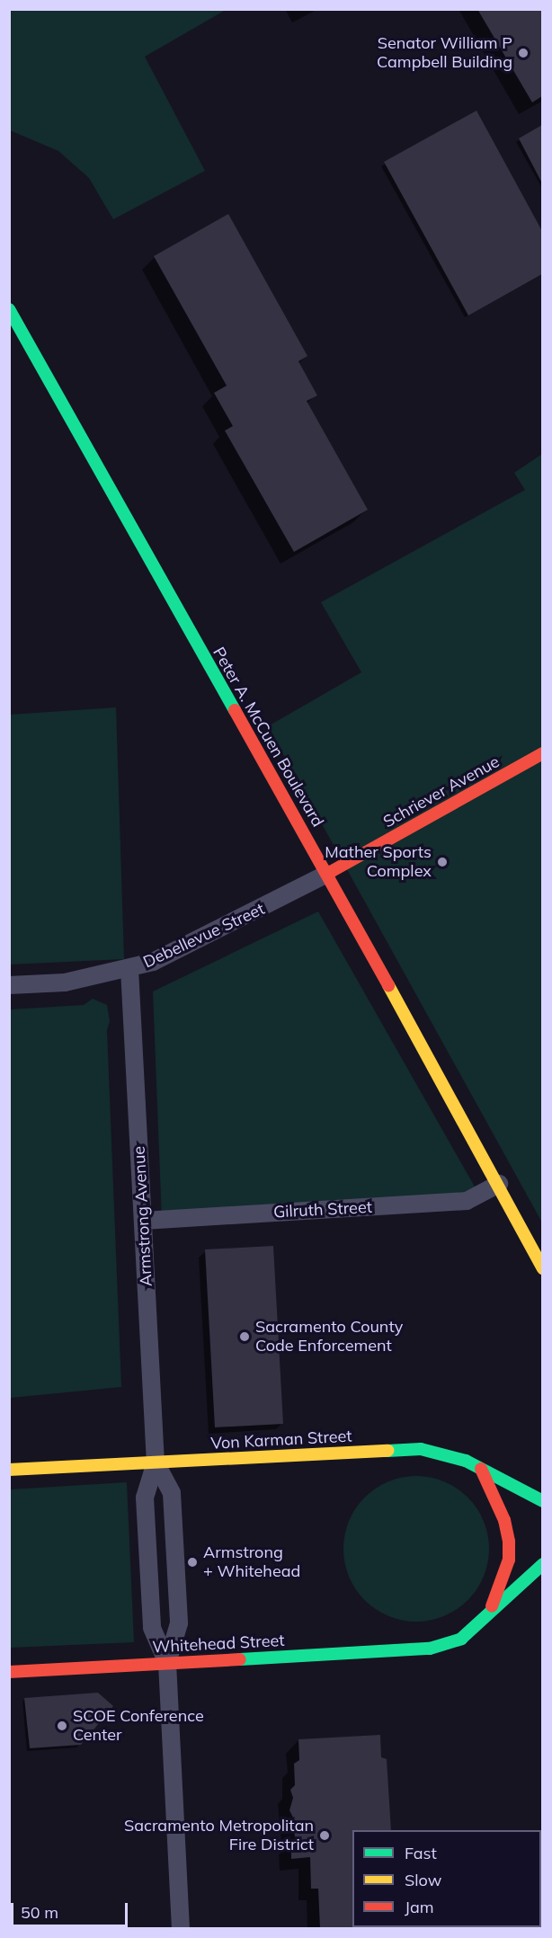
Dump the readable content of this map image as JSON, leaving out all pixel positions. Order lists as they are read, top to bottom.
{
  "streets": {
    "street": [
      "Peter A. McCuen Boulevard",
      "Schriever Avenue",
      "Debellevue Street",
      "Gilruth Street",
      "Armstrong Avenue",
      "Von Karman Street",
      "Whitehead Street"
    ]
  },
  "crossings": [
    ["Peter A. McCuen Boulevard", "Schriever Avenue"],
    ["Peter A. McCuen Boulevard", "Debellevue Street"],
    ["Peter A. McCuen Boulevard", "Gilruth Street"],
    ["Schriever Avenue", "Debellevue Street"],
    ["Debellevue Street", "Armstrong Avenue"],
    ["Gilruth Street", "Armstrong Avenue"],
    ["Armstrong Avenue", "Von Karman Street"],
    ["Armstrong Avenue", "Whitehead Street"]
  ],
  "places": [
    "Senator William P Campbell Building",
    "Mather Sports Complex",
    "Sacramento County Code Enforcement",
    "Armstrong + Whitehead",
    "SCOE Conference Center",
    "Sacramento Metropolitan Fire District"
  ],
  "legend": ["Fast", "Slow", "Jam"],
  "scale_bar": "50 m"
}
